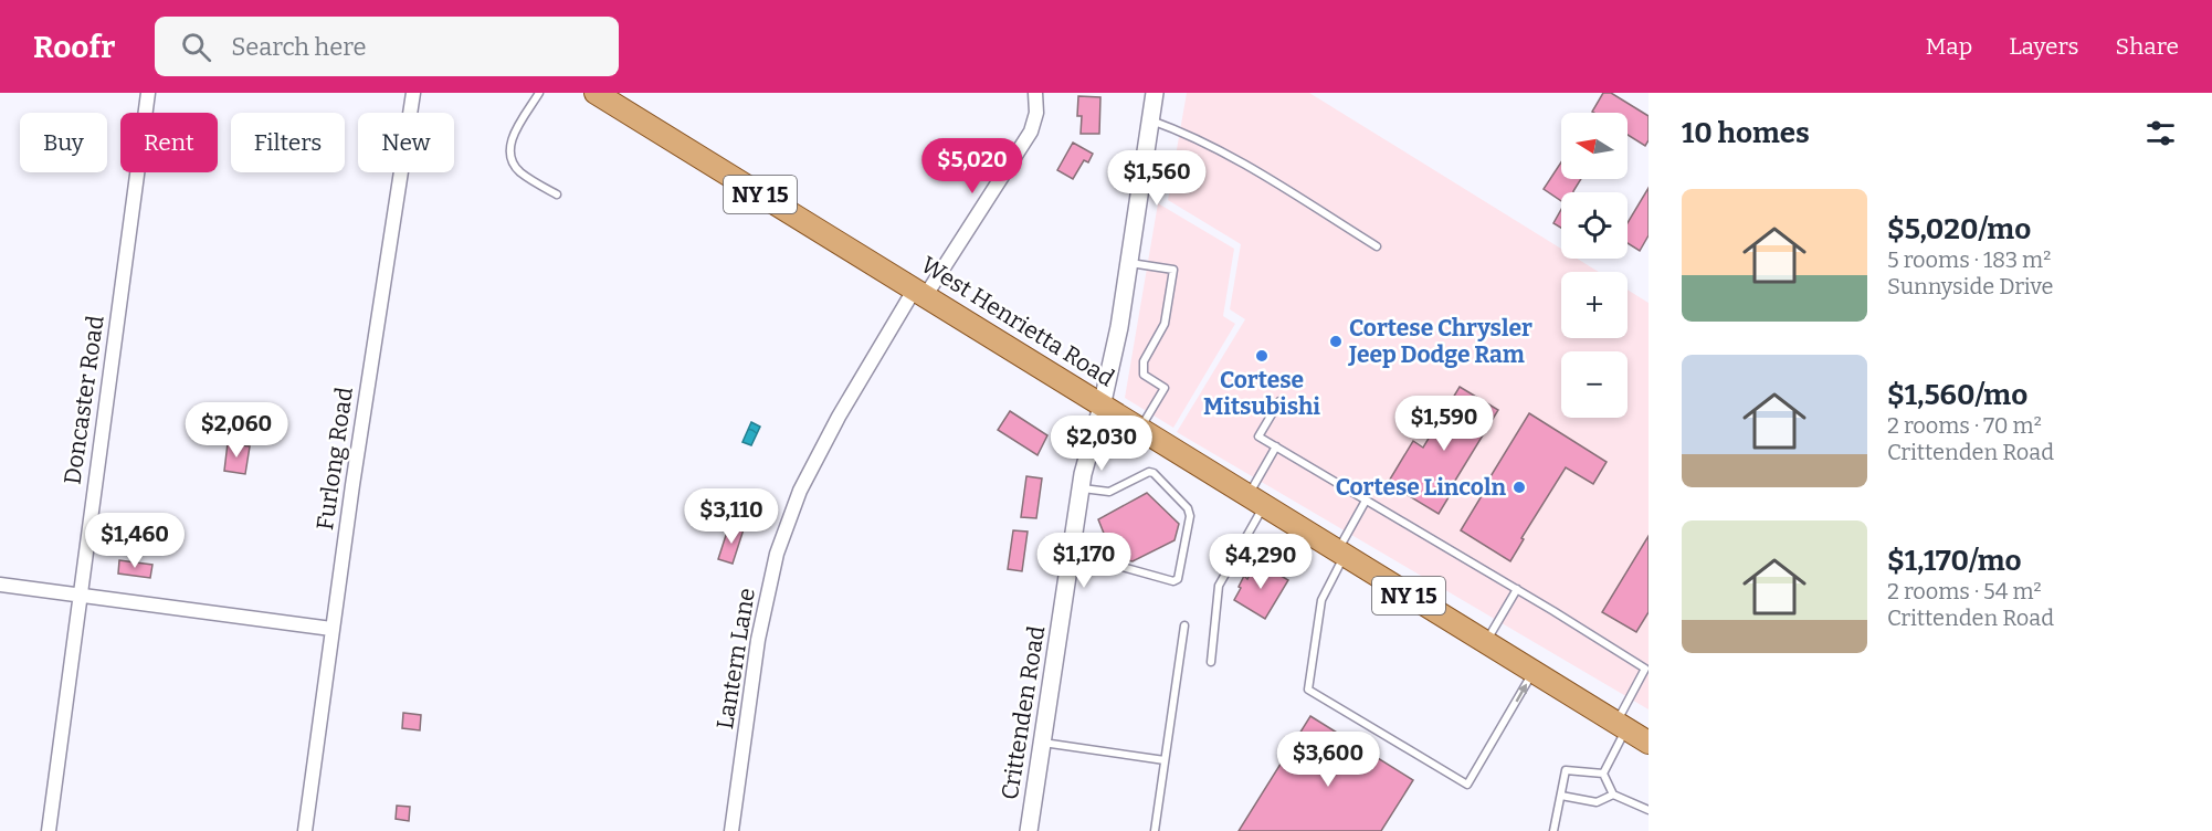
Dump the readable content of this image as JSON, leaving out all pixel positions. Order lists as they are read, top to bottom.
{
  "streets": {
    "main road": ["NY 15", "West Henrietta Road"],
    "street": [
      "Doncaster Road",
      "Furlong Road",
      "Lantern Lane",
      "Crittenden Road"
    ]
  },
  "crossings": [
    ["West Henrietta Road", "Lantern Lane"],
    ["West Henrietta Road", "Crittenden Road"]
  ],
  "places": ["Cortese Chrysler Jeep Dodge Ram", "Cortese Mitsubishi", "Cortese Lincoln"],
  "north": "left",
  "page": {
    "header": "Roofr",
    "search": "Search here",
    "nav": ["Map", "Layers", "Share"],
    "heading": "10 homes",
    "map_buttons": ["+", "−"],
    "chip": [
      "Buy",
      "Rent",
      "Filters",
      "New"
    ],
    "price": [
      "$5,020",
      "$1,560",
      "$1,590",
      "$2,060",
      "$2,030",
      "$3,110",
      "$1,460",
      "$1,170",
      "$4,290",
      "$3,600"
    ],
    "list": [
      {
        "name": "$5,020/mo",
        "note": "5 rooms · 183 m² · Sunnyside Drive"
      },
      {
        "name": "$1,560/mo",
        "note": "2 rooms · 70 m² · Crittenden Road"
      },
      {
        "name": "$1,170/mo",
        "note": "2 rooms · 54 m² · Crittenden Road"
      }
    ]
  }
}
